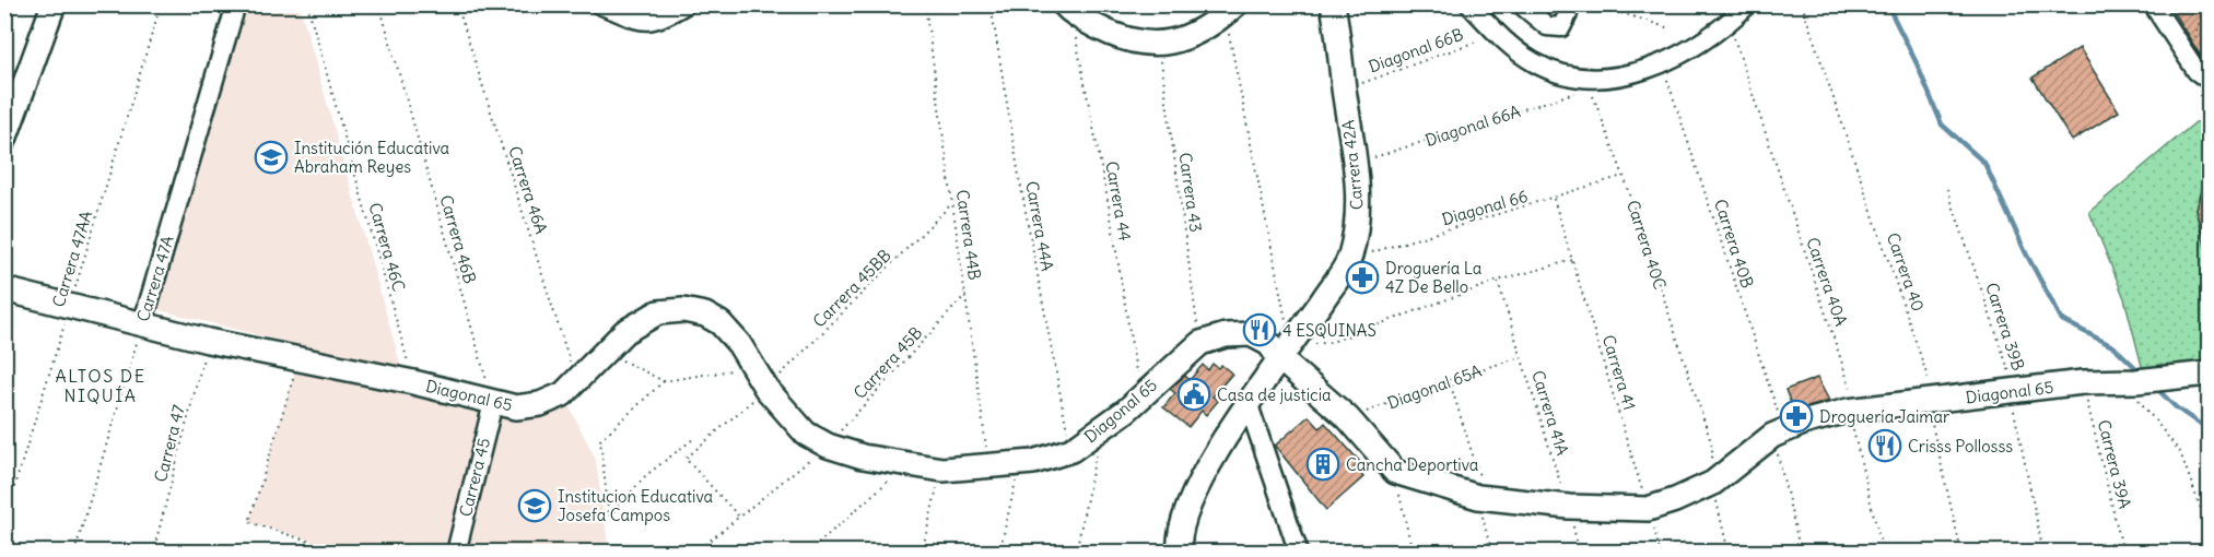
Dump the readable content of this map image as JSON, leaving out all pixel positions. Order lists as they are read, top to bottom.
{
  "streets": {
    "street": [
      "Carrera 42A",
      "Carrera 47A",
      "Diagonal 65",
      "Carrera 45"
    ],
    "path": [
      "Diagonal 66B",
      "Diagonal 66A",
      "Carrera 46A",
      "Carrera 43",
      "Carrera 44",
      "Diagonal 66",
      "Carrera 44A",
      "Carrera 44B",
      "Carrera 46B",
      "Carrera 40B",
      "Carrera 40C",
      "Carrera 46C",
      "Carrera 47AA",
      "Carrera 40",
      "Carrera 40A",
      "Carrera 45BB",
      "Carrera 39B",
      "Carrera 45B",
      "Carrera 41",
      "Diagonal 65A",
      "Carrera 41A",
      "Carrera 47",
      "Carrera 39A"
    ]
  },
  "crossings": [
    ["Diagonal 66B", "Carrera 42A"],
    ["Diagonal 66A", "Carrera 42A"],
    ["Diagonal 66A", "Carrera 40C"],
    ["Carrera 42A", "Diagonal 66"],
    ["Carrera 42A", "Diagonal 65"],
    ["Carrera 46A", "Diagonal 65"],
    ["Carrera 43", "Diagonal 65"],
    ["Carrera 44", "Diagonal 65"],
    ["Diagonal 66", "Carrera 40C"],
    ["Diagonal 66", "Carrera 41"],
    ["Carrera 44A", "Diagonal 65"],
    ["Carrera 44B", "Carrera 45BB"],
    ["Carrera 44B", "Carrera 45B"],
    ["Carrera 44B", "Diagonal 65"],
    ["Carrera 46B", "Diagonal 65"],
    ["Carrera 46B", "Carrera 45"],
    ["Carrera 40B", "Diagonal 65"],
    ["Carrera 40C", "Diagonal 65"],
    ["Carrera 46C", "Diagonal 65"],
    ["Carrera 47AA", "Diagonal 65"],
    ["Carrera 40", "Diagonal 65"],
    ["Carrera 47A", "Diagonal 65"],
    ["Carrera 40A", "Diagonal 65"],
    ["Carrera 45BB", "Carrera 45B"],
    ["Carrera 45BB", "Diagonal 65"],
    ["Carrera 39B", "Diagonal 65"],
    ["Carrera 45B", "Diagonal 65"],
    ["Carrera 41", "Diagonal 65"],
    ["Diagonal 65A", "Diagonal 65"],
    ["Diagonal 65A", "Carrera 41A"],
    ["Diagonal 65", "Carrera 41A"],
    ["Diagonal 65", "Carrera 47"],
    ["Diagonal 65", "Carrera 39A"],
    ["Diagonal 65", "Carrera 45"]
  ],
  "districts": ["ALTOS DE NIQUÍA"],
  "places": {
    "school or university": ["Institución Educativa Abraham Reyes", "Institucion Educativa Josefa Campos"],
    "pharmacy": ["Droguería La 4Z De Bello", "Droguería Jaimar"],
    "restaurant": ["4 ESQUINAS", "Crisss Pollosss"],
    "public building": ["Casa de justicia"],
    "building": ["Cancha Deportiva"]
  }
}
